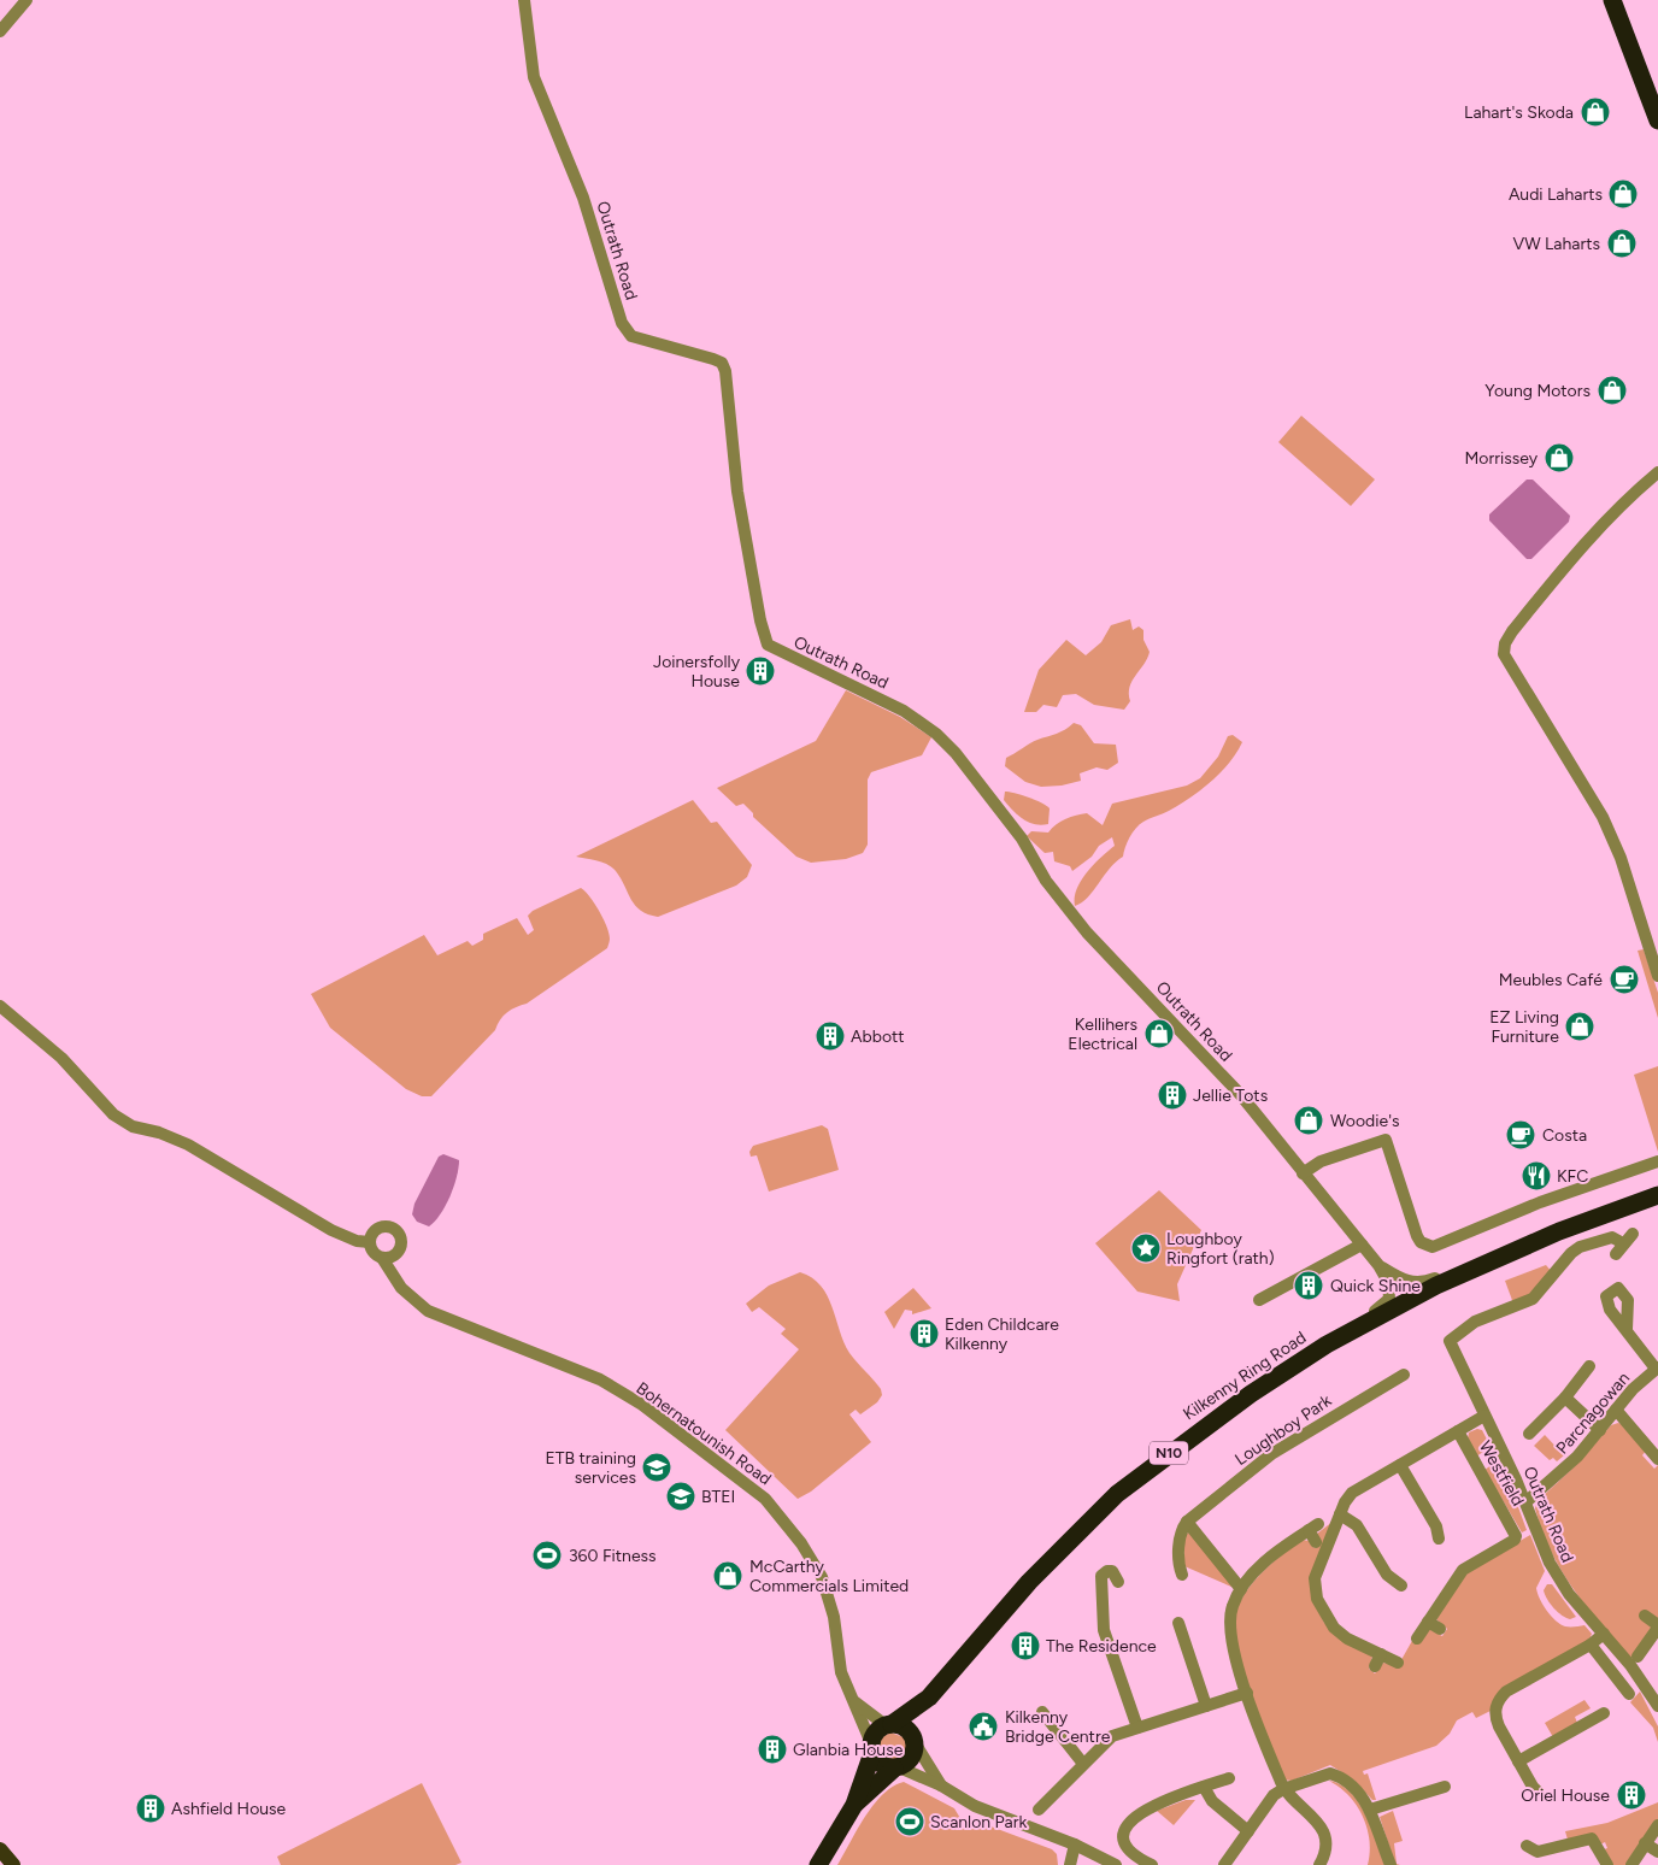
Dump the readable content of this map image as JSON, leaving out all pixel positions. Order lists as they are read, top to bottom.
{
  "streets": {
    "highway": ["Kilkenny Ring Road", "N10"],
    "street": [
      "Outrath Road",
      "Parcnagowan",
      "Loughboy Park",
      "Bohernatounish Road",
      "Westfield"
    ]
  },
  "crossings": [
    ["Outrath Road", "Kilkenny Ring Road"],
    ["Outrath Road", "Parcnagowan"],
    ["Outrath Road", "Westfield"],
    ["Kilkenny Ring Road", "Bohernatounish Road"],
    ["Kilkenny Ring Road", "N10"],
    ["Bohernatounish Road", "N10"]
  ],
  "places": {
    "shop": [
      "Lahart's Skoda",
      "Audi Laharts",
      "VW Laharts",
      "Young Motors",
      "Morrissey",
      "EZ Living Furniture",
      "Kellihers Electrical",
      "Woodie's",
      "McCarthy Commercials Limited"
    ],
    "building": [
      "Joinersfolly House",
      "Abbott",
      "Jellie Tots",
      "Quick Shine",
      "Eden Childcare Kilkenny",
      "The Residence",
      "Glanbia House",
      "Oriel House",
      "Ashfield House"
    ],
    "cafe": ["Meubles Café", "Costa"],
    "restaurant": ["KFC"],
    "place": ["Loughboy Ringfort (rath)"],
    "school or university": ["ETB training services", "BTEI"],
    "sports": ["360 Fitness", "Scanlon Park"],
    "public building": ["Kilkenny Bridge Centre"]
  }
}
